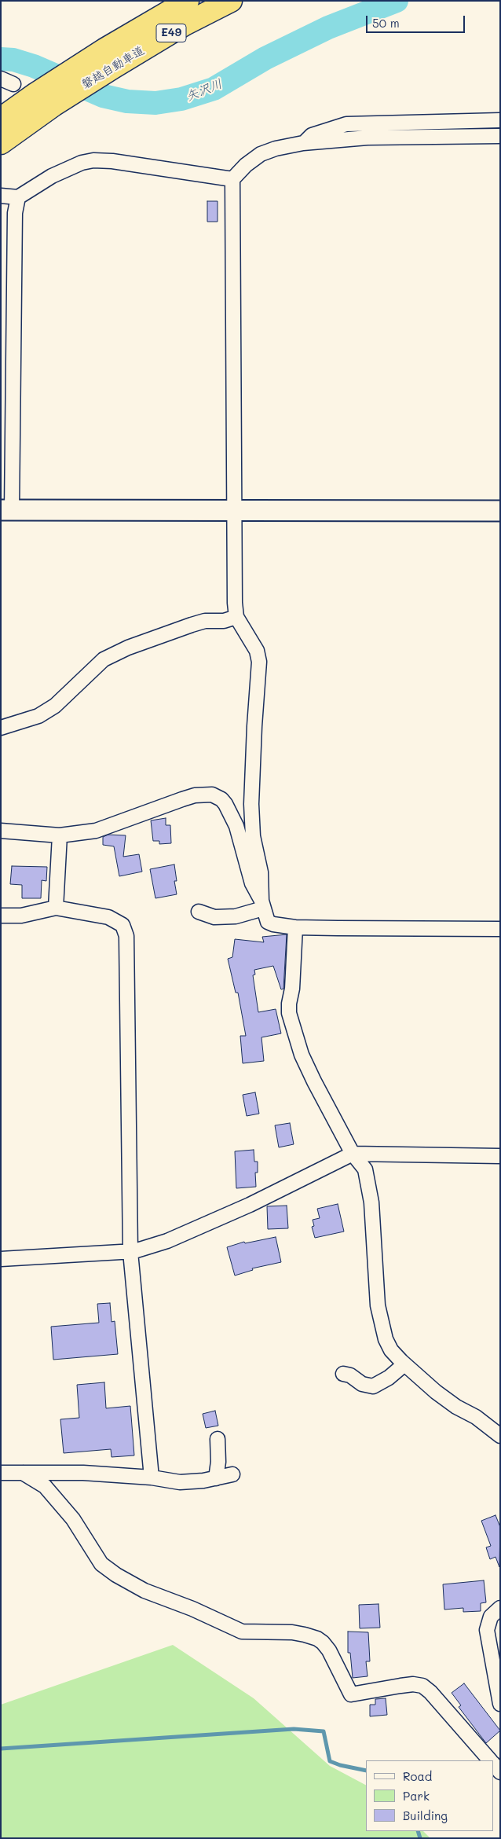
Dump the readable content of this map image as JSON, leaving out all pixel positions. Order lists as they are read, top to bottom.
{
  "streets": {
    "highway": ["E49", "磐越自動車道"]
  },
  "water": ["矢沢川"],
  "legend": ["Road", "Park", "Building"],
  "scale_bar": "50 m"
}
